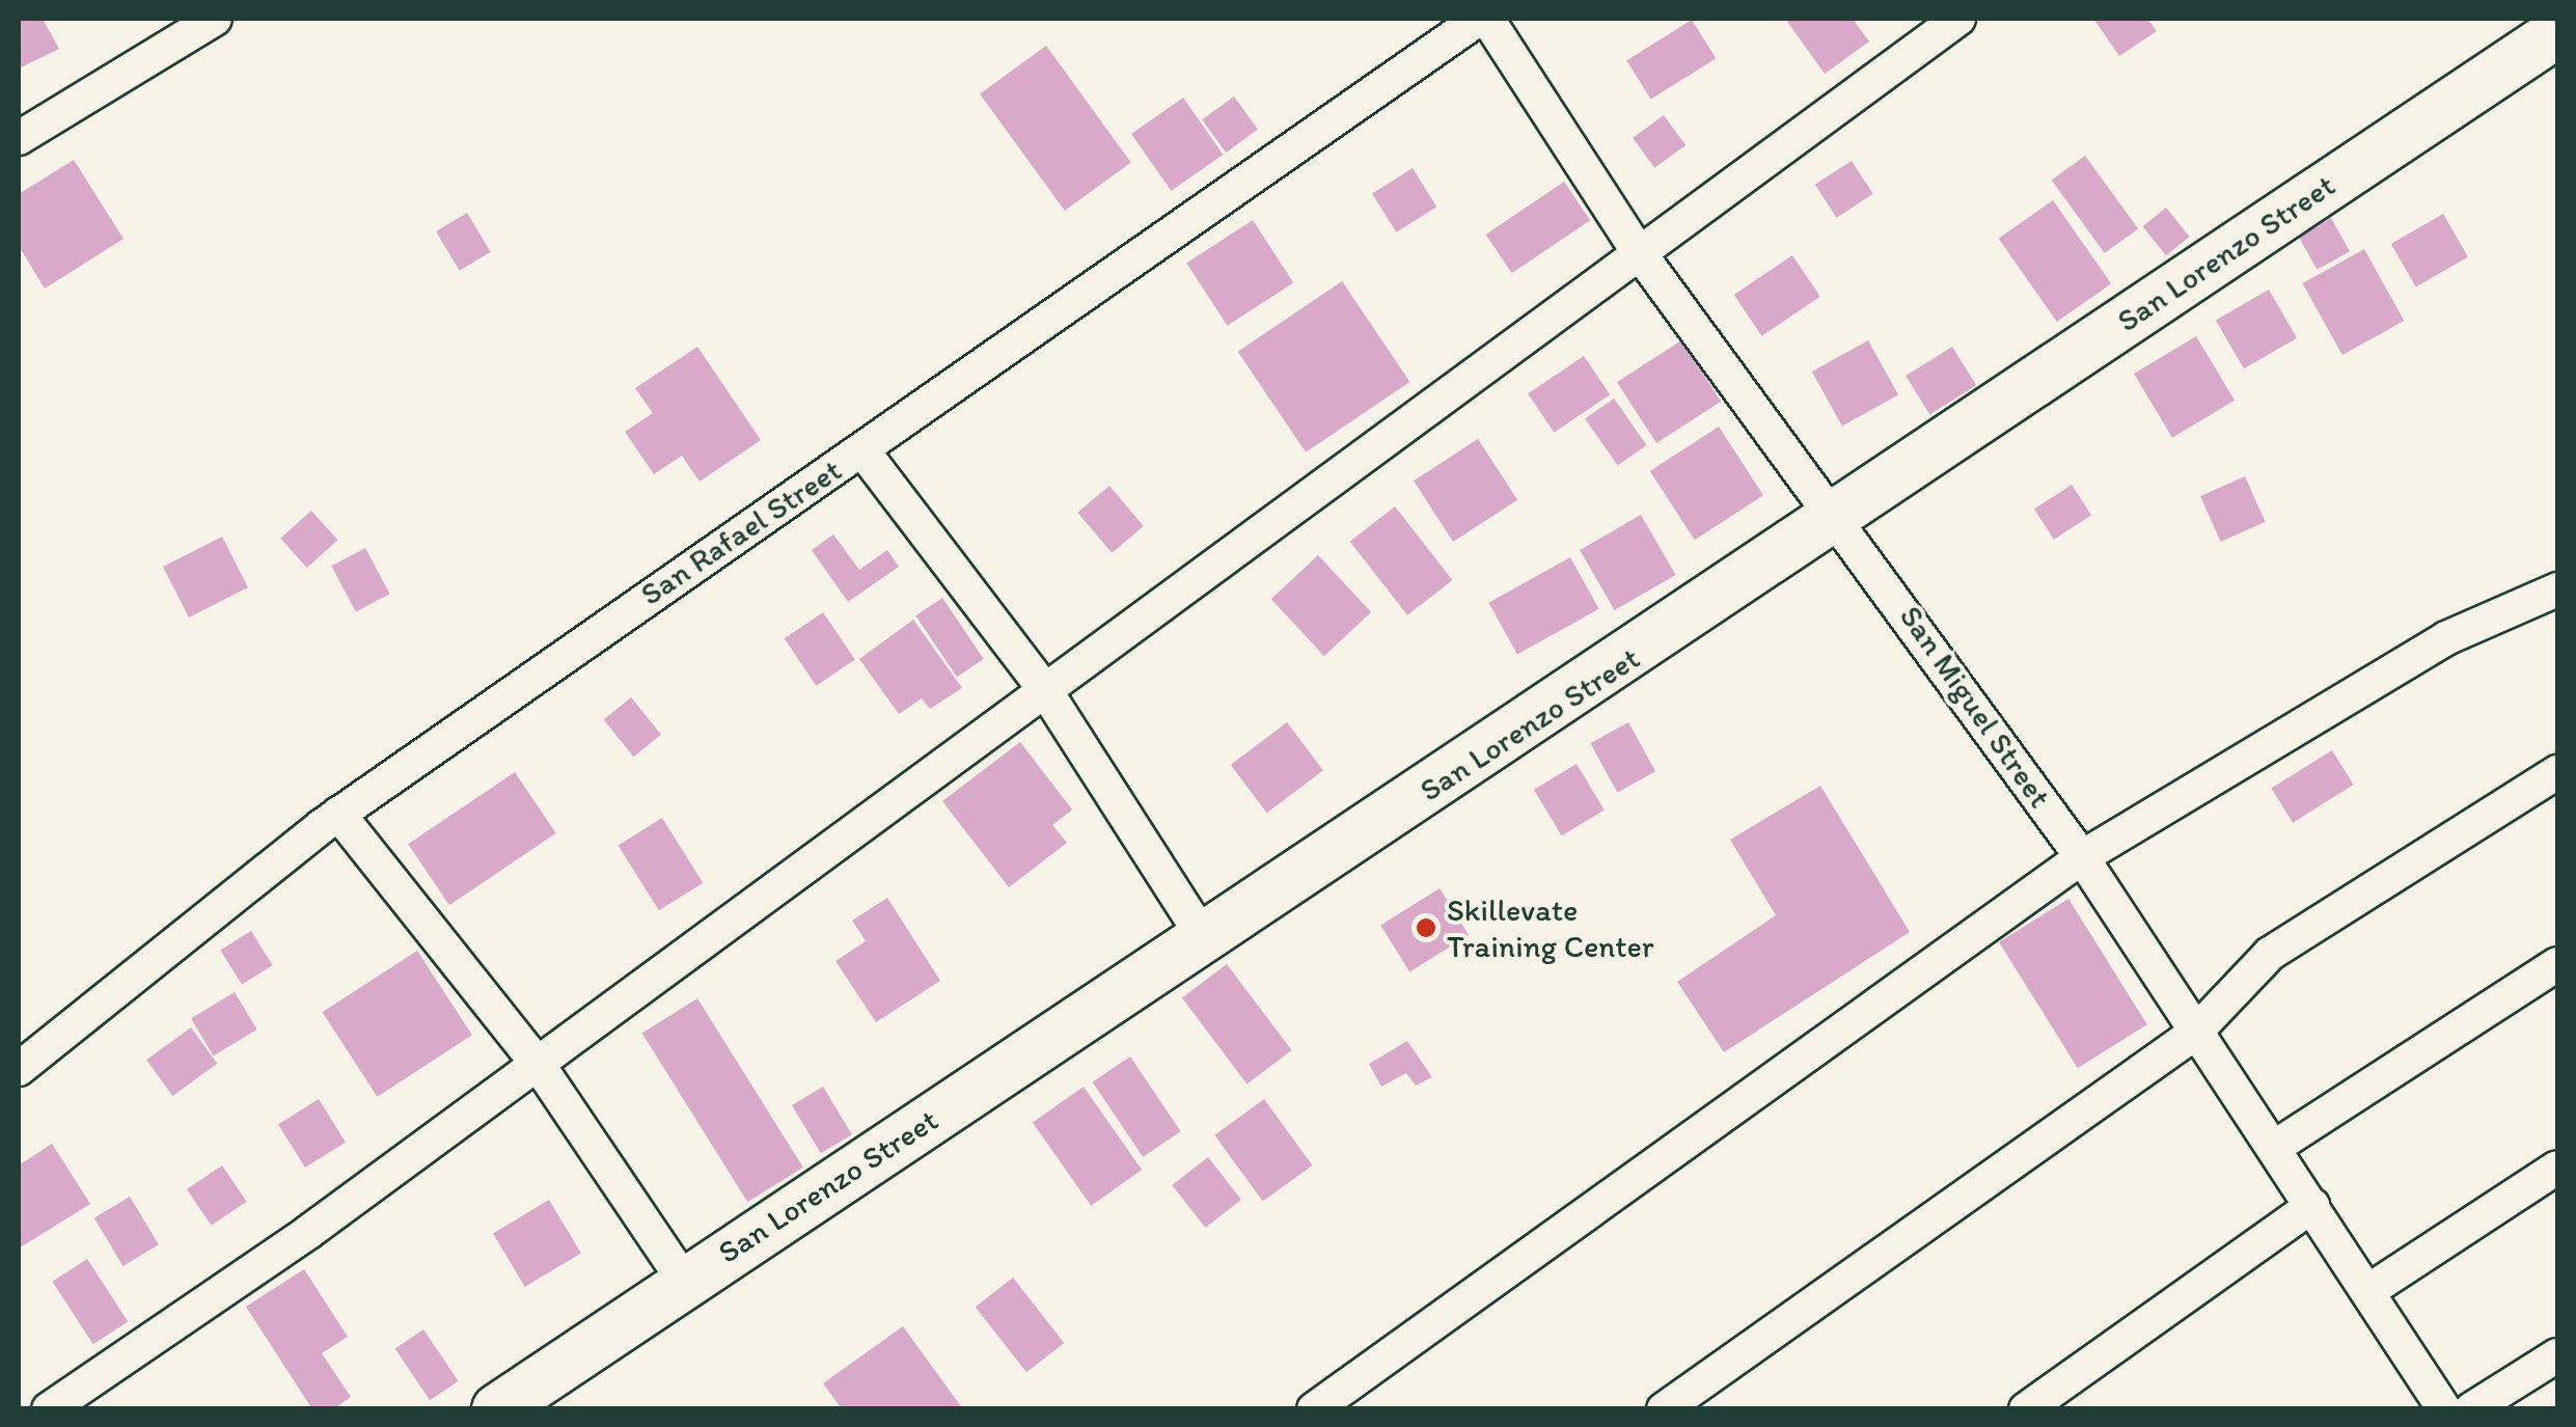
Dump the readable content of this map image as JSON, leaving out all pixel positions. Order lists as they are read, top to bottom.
{
  "streets": {
    "street": ["San Lorenzo Street", "San Rafael Street", "San Miguel Street"]
  },
  "crossings": [
    ["San Lorenzo Street", "San Miguel Street"]
  ],
  "places": ["Skillevate Training Center"]
}
